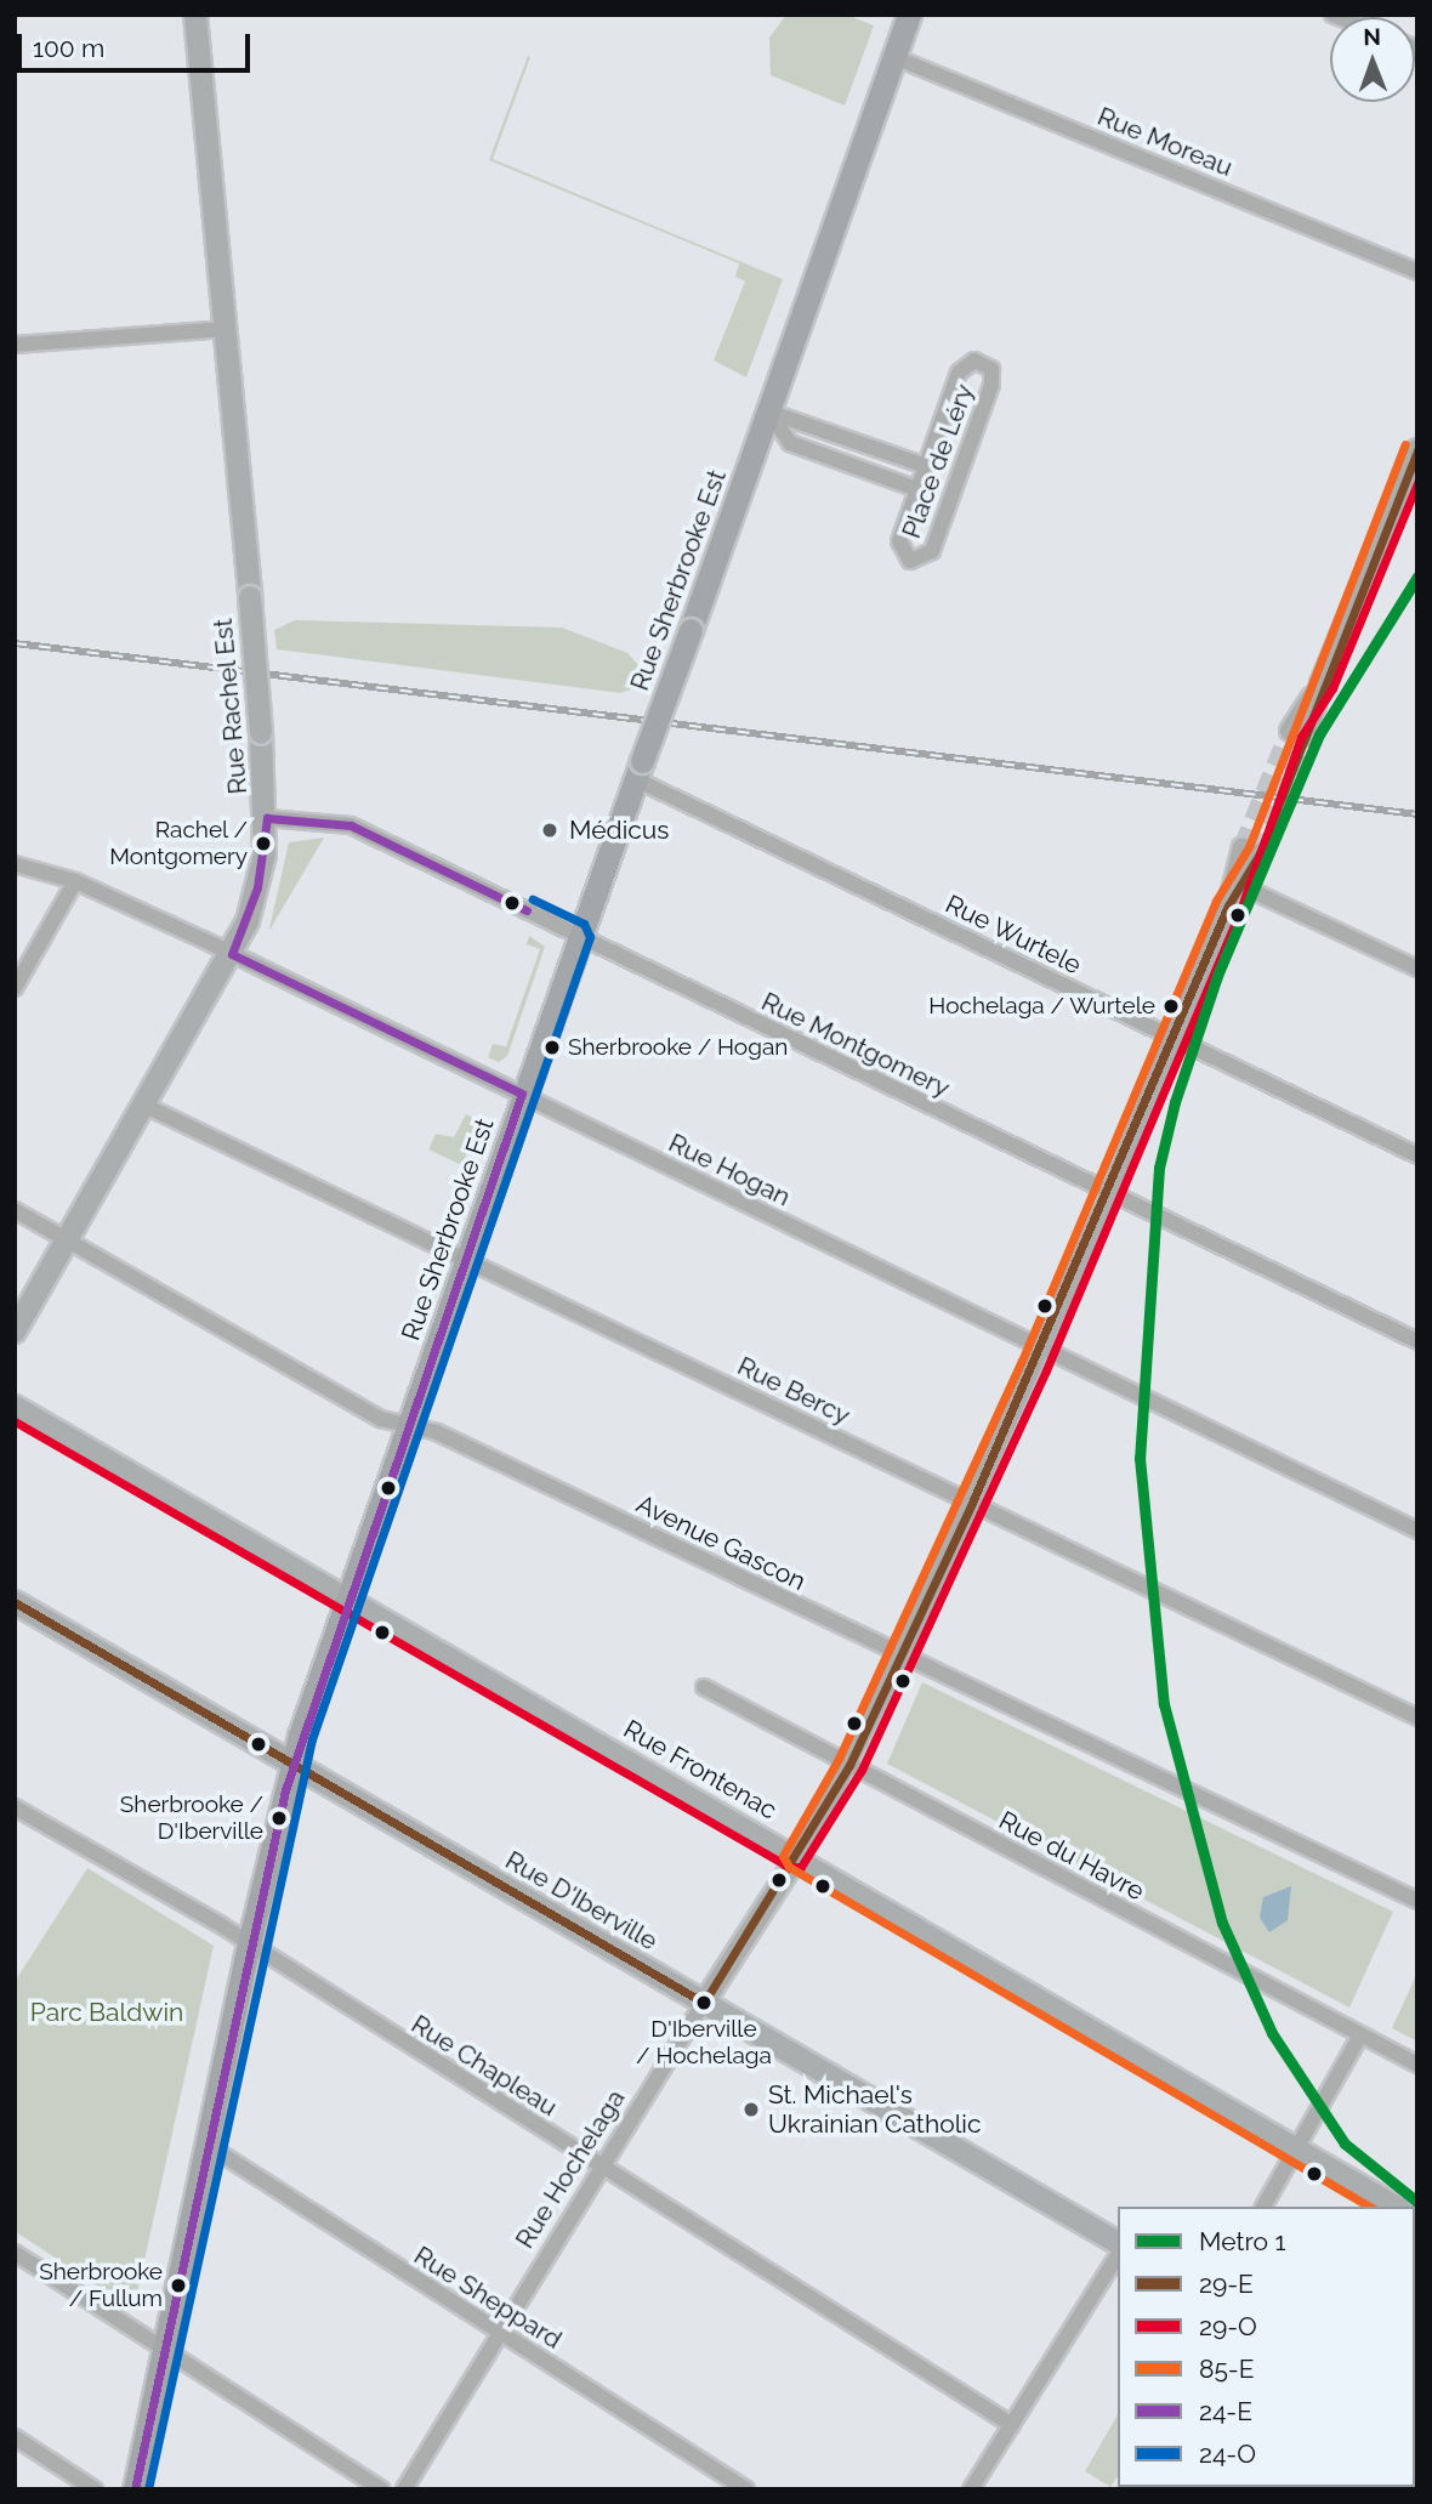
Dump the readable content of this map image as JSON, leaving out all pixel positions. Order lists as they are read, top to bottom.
{
  "streets": {
    "main road": [
      "Rue Sherbrooke Est",
      "Rue Rachel Est",
      "Rue Frontenac",
      "Rue D'Iberville"
    ],
    "street": [
      "Rue Moreau",
      "Place de Léry",
      "Rue Wurtele",
      "Rue Montgomery",
      "Rue Hogan",
      "Rue Bercy",
      "Avenue Gascon",
      "Rue du Havre",
      "Rue Chapleau",
      "Rue Hochelaga",
      "Rue Sheppard"
    ]
  },
  "crossings": [
    ["Rue Moreau", "Rue Sherbrooke Est"],
    ["Place de Léry", "Rue Sherbrooke Est"],
    ["Rue Sherbrooke Est", "Rue Wurtele"],
    ["Rue Sherbrooke Est", "Rue Montgomery"],
    ["Rue Sherbrooke Est", "Rue Hogan"],
    ["Rue Sherbrooke Est", "Rue Bercy"],
    ["Rue Sherbrooke Est", "Avenue Gascon"],
    ["Rue Sherbrooke Est", "Rue Frontenac"],
    ["Rue Sherbrooke Est", "Rue D'Iberville"],
    ["Rue Sherbrooke Est", "Rue Chapleau"],
    ["Rue Sherbrooke Est", "Rue Sheppard"],
    ["Rue Rachel Est", "Rue Montgomery"],
    ["Rue Rachel Est", "Rue Hogan"],
    ["Rue Rachel Est", "Rue Bercy"],
    ["Rue Rachel Est", "Avenue Gascon"],
    ["Rue Wurtele", "Rue Hochelaga"],
    ["Rue Montgomery", "Rue Hochelaga"],
    ["Rue Hogan", "Rue Hochelaga"],
    ["Rue Bercy", "Rue Hochelaga"],
    ["Avenue Gascon", "Rue Hochelaga"],
    ["Rue Frontenac", "Rue Hochelaga"],
    ["Rue du Havre", "Rue Hochelaga"],
    ["Rue D'Iberville", "Rue Hochelaga"],
    ["Rue Chapleau", "Rue Hochelaga"],
    ["Rue Hochelaga", "Rue Sheppard"]
  ],
  "parks": ["Parc Baldwin"],
  "places": [
    "Médicus",
    "Rachel / Montgomery",
    "Hochelaga / Wurtele",
    "Sherbrooke / Hogan",
    "Sherbrooke / D'Iberville",
    "D'Iberville / Hochelaga",
    "St. Michael's Ukrainian Catholic",
    "Sherbrooke / Fullum"
  ],
  "lines": [
    "transit line 85-E",
    "transit line 29-E",
    "transit line 29-O",
    "metro line 1",
    "transit line 24-E",
    "transit line 24-O"
  ],
  "legend": [
    "Metro 1",
    "29-E",
    "29-O",
    "85-E",
    "24-E",
    "24-O"
  ],
  "scale_bar": "100 m",
  "north": "top"
}
